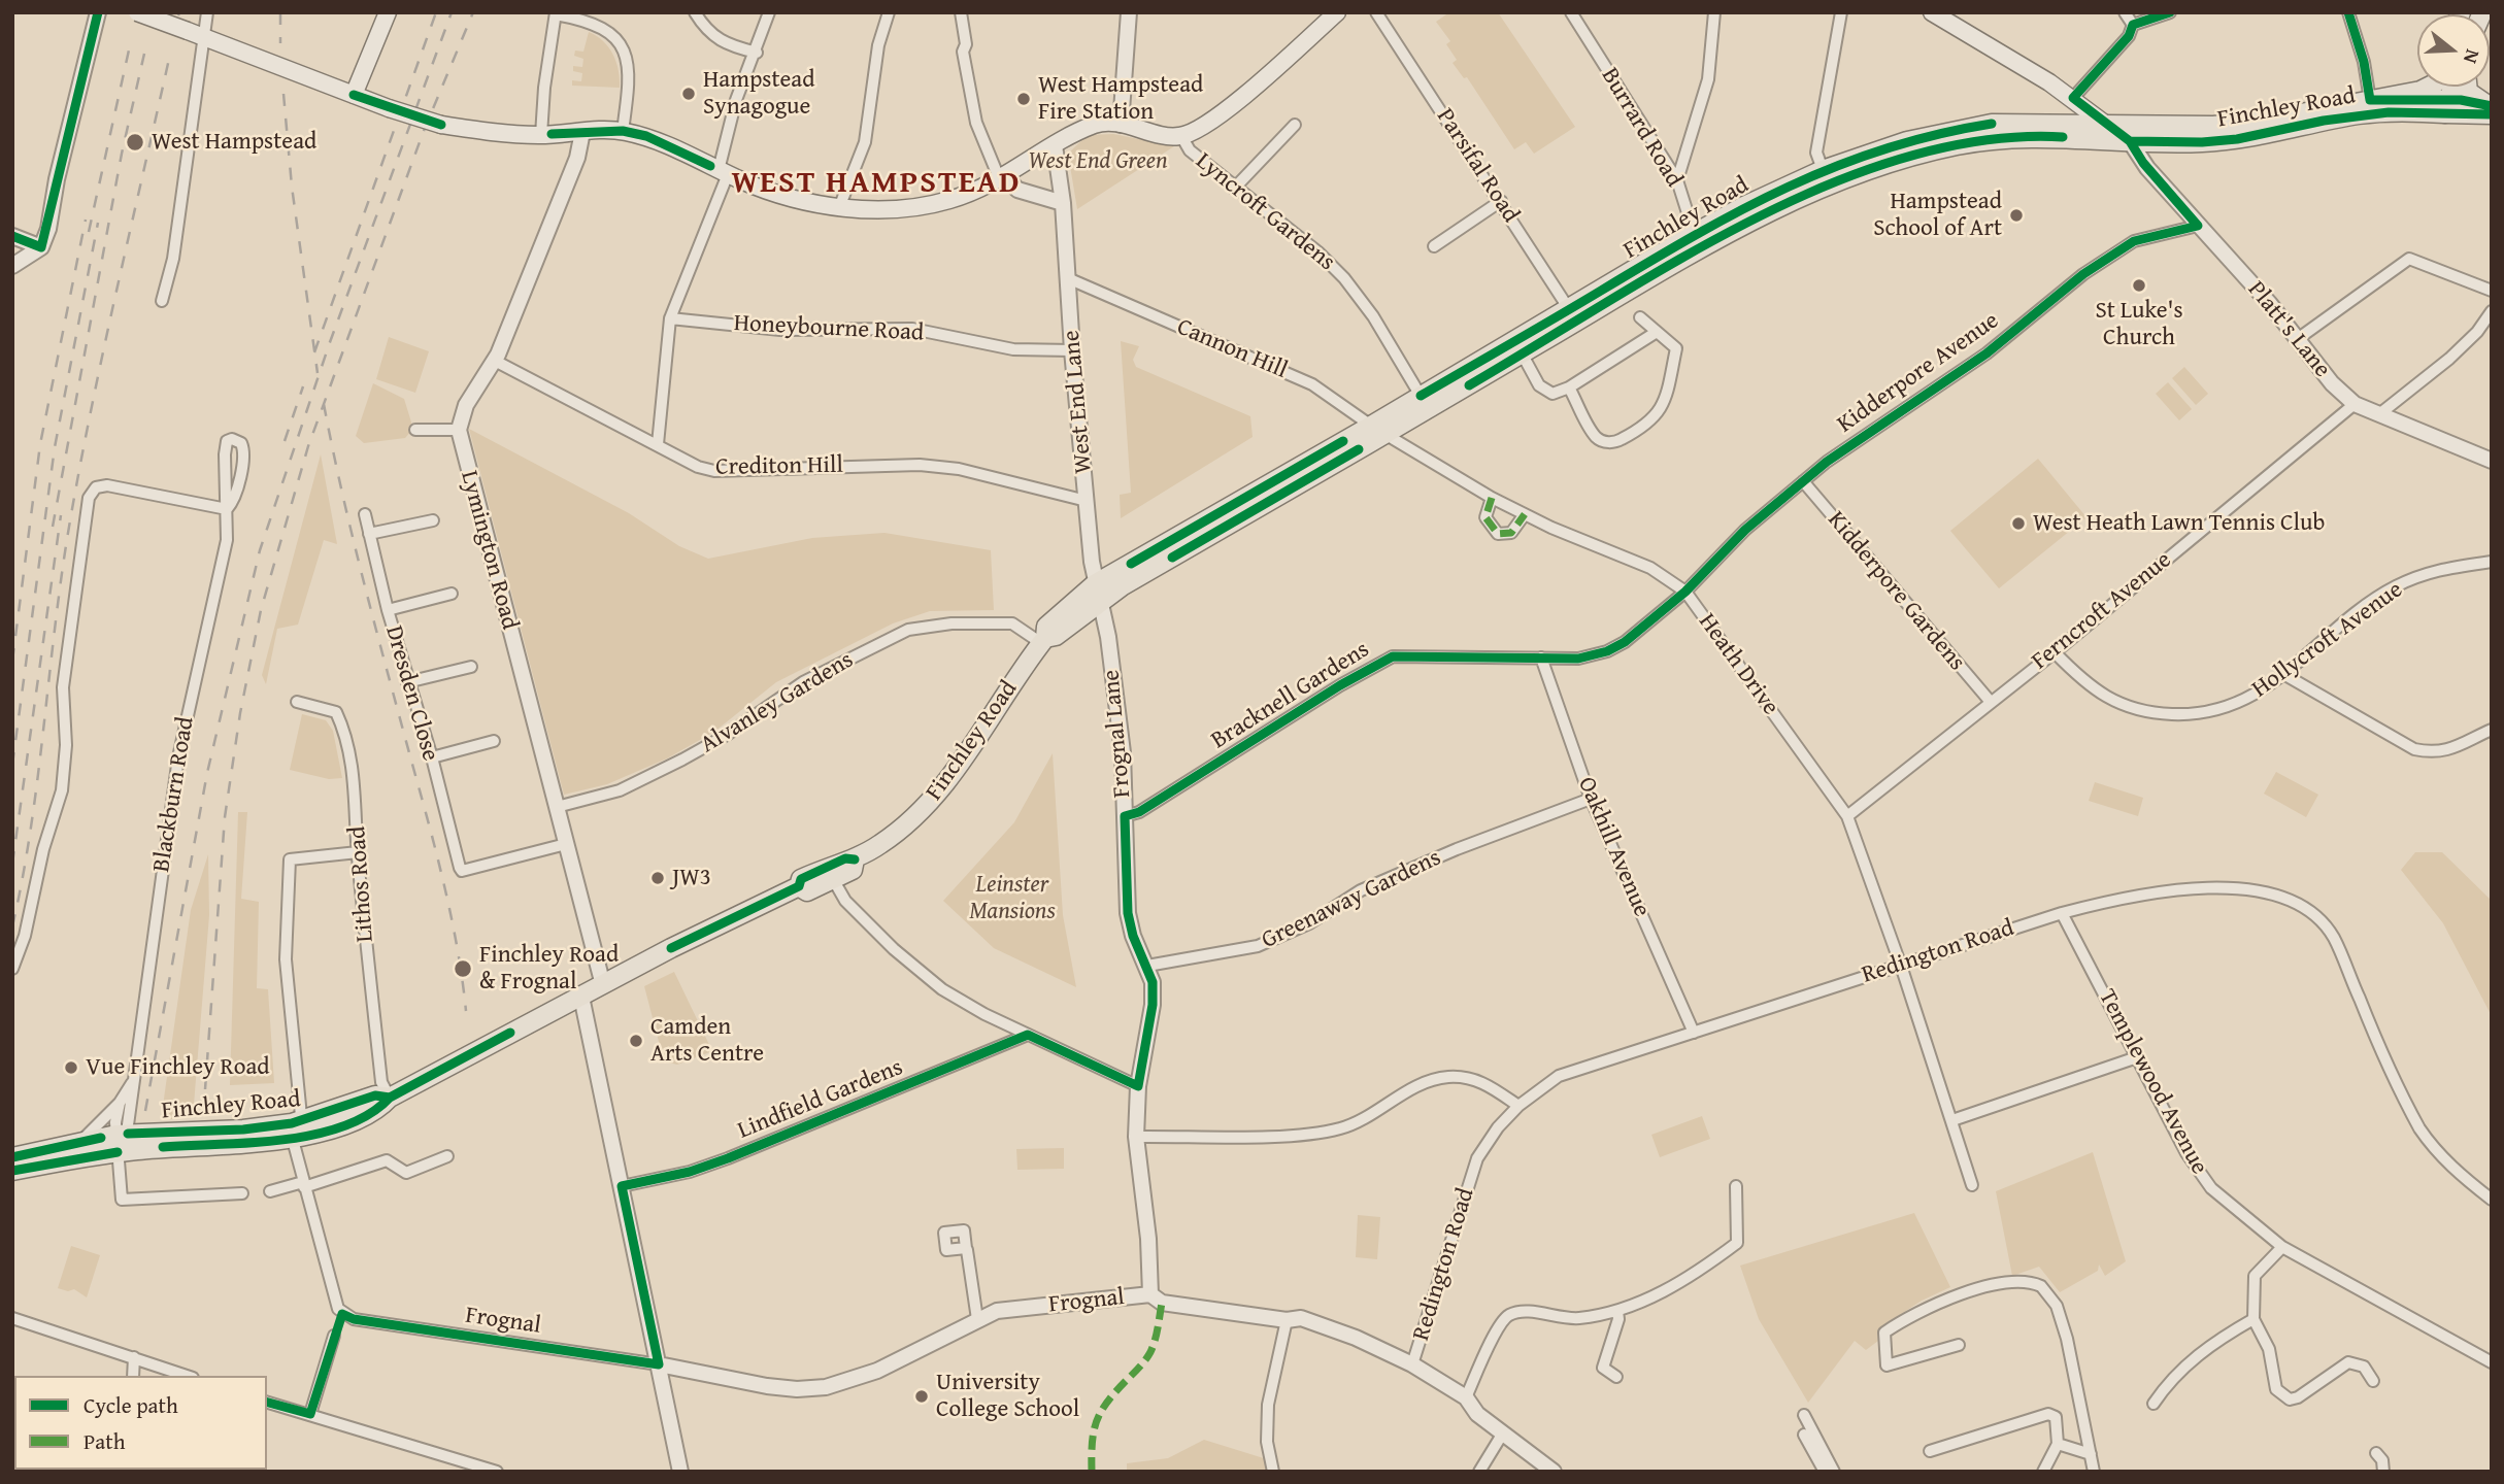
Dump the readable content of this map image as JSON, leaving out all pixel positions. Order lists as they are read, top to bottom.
{
  "streets": {
    "main road": ["Finchley Road"],
    "street": [
      "Burrard Road",
      "Parsifal Road",
      "Lyncroft Gardens",
      "Honeybourne Road",
      "Platt's Lane",
      "Cannon Hill",
      "Kidderpore Avenue",
      "West End Lane",
      "Crediton Hill",
      "Lymington Road",
      "Kidderpore Gardens",
      "Ferncroft Avenue",
      "Hollycroft Avenue",
      "Heath Drive",
      "Dresden Close",
      "Bracknell Gardens",
      "Alvanley Gardens",
      "Frognal Lane",
      "Blackburn Road",
      "Oakhill Avenue",
      "Lithos Road",
      "Greenaway Gardens",
      "Redington Road",
      "Templewood Avenue",
      "Lindfield Gardens",
      "Frognal"
    ]
  },
  "crossings": [
    ["Finchley Road", "Burrard Road"],
    ["Finchley Road", "Parsifal Road"],
    ["Finchley Road", "Lyncroft Gardens"],
    ["Finchley Road", "Platt's Lane"],
    ["Finchley Road", "Cannon Hill"],
    ["Finchley Road", "West End Lane"],
    ["Finchley Road", "Lymington Road"],
    ["Finchley Road", "Heath Drive"],
    ["Finchley Road", "Alvanley Gardens"],
    ["Finchley Road", "Frognal Lane"],
    ["Finchley Road", "Blackburn Road"],
    ["Finchley Road", "Lithos Road"],
    ["Finchley Road", "Frognal"],
    ["Honeybourne Road", "West End Lane"],
    ["Platt's Lane", "Kidderpore Avenue"],
    ["Platt's Lane", "Ferncroft Avenue"],
    ["Cannon Hill", "West End Lane"],
    ["Cannon Hill", "Heath Drive"],
    ["Kidderpore Avenue", "Kidderpore Gardens"],
    ["Kidderpore Avenue", "Heath Drive"],
    ["Kidderpore Avenue", "Bracknell Gardens"],
    ["West End Lane", "Crediton Hill"],
    ["West End Lane", "Frognal Lane"],
    ["Lymington Road", "Dresden Close"],
    ["Lymington Road", "Alvanley Gardens"],
    ["Kidderpore Gardens", "Ferncroft Avenue"],
    ["Ferncroft Avenue", "Hollycroft Avenue"],
    ["Ferncroft Avenue", "Heath Drive"],
    ["Heath Drive", "Bracknell Gardens"],
    ["Heath Drive", "Redington Road"],
    ["Bracknell Gardens", "Frognal Lane"],
    ["Bracknell Gardens", "Oakhill Avenue"],
    ["Frognal Lane", "Greenaway Gardens"],
    ["Frognal Lane", "Frognal"],
    ["Oakhill Avenue", "Greenaway Gardens"],
    ["Oakhill Avenue", "Redington Road"],
    ["Lithos Road", "Frognal"],
    ["Redington Road", "Templewood Avenue"],
    ["Redington Road", "Frognal"]
  ],
  "districts": ["WEST HAMPSTEAD"],
  "parks": ["West End Green", "Leinster Mansions"],
  "places": [
    "Hampstead Synagogue",
    "West Hampstead Fire Station",
    "West Hampstead",
    "Hampstead School of Art",
    "St Luke's Church",
    "West Heath Lawn Tennis Club",
    "JW3",
    "Finchley Road & Frognal",
    "Camden Arts Centre",
    "Vue Finchley Road",
    "University College School"
  ],
  "legend": ["Cycle path", "Path"],
  "north": "right"
}
